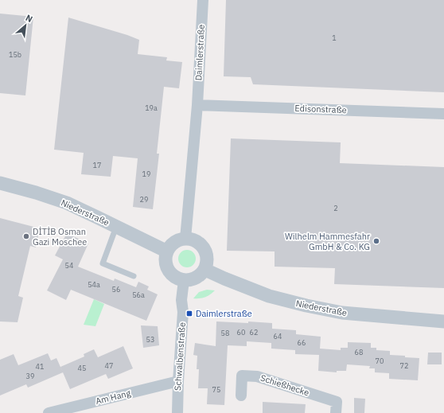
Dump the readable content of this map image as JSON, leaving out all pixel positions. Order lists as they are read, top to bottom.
{
  "streets": {
    "street": [
      "Daimlerstraße",
      "Edisonstraße",
      "Niederstraße",
      "Schwalbenstraße",
      "Schießhecke",
      "Am Hang"
    ]
  },
  "crossings": [
    ["Daimlerstraße", "Edisonstraße"],
    ["Daimlerstraße", "Niederstraße"],
    ["Daimlerstraße", "Schwalbenstraße"],
    ["Niederstraße", "Schwalbenstraße"],
    ["Schwalbenstraße", "Am Hang"]
  ],
  "places": {
    "other": ["DİTİB Osman Gazi Moschee", "Wilhelm Hammesfahr GmbH & Co. KG"],
    "transit": ["Daimlerstraße"]
  },
  "house_numbers": [
    "1",
    "15b",
    "19a",
    "17",
    "19",
    "29",
    "2",
    "54",
    "54a",
    "56",
    "56a",
    "60",
    "62",
    "58",
    "64",
    "53",
    "66",
    "68",
    "70",
    "47",
    "72",
    "41",
    "45",
    "39",
    "75"
  ],
  "north": "top right"
}
